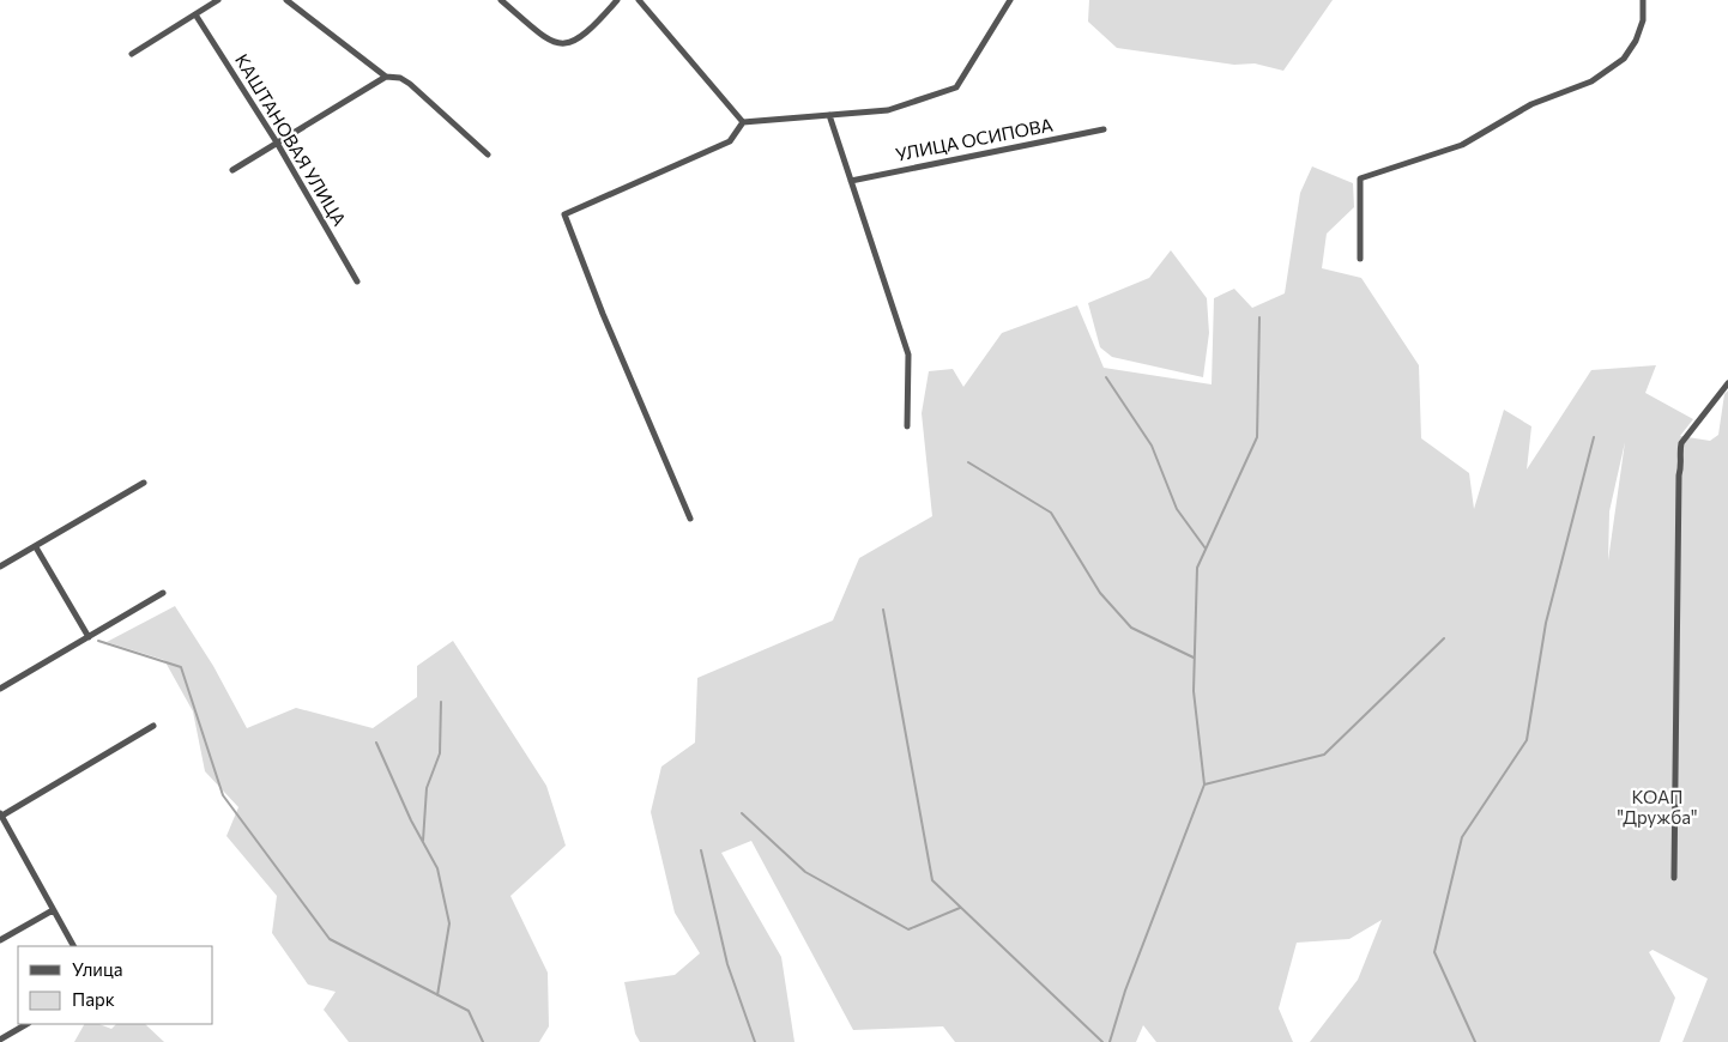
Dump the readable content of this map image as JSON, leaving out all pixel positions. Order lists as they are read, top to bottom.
{
  "streets": {
    "street": ["КАШТАНОВАЯ УЛИЦА", "УЛИЦА ОСИПОВА"]
  },
  "parks": ["КОАП \"Дружба\""],
  "legend": ["Улица", "Парк"]
}
